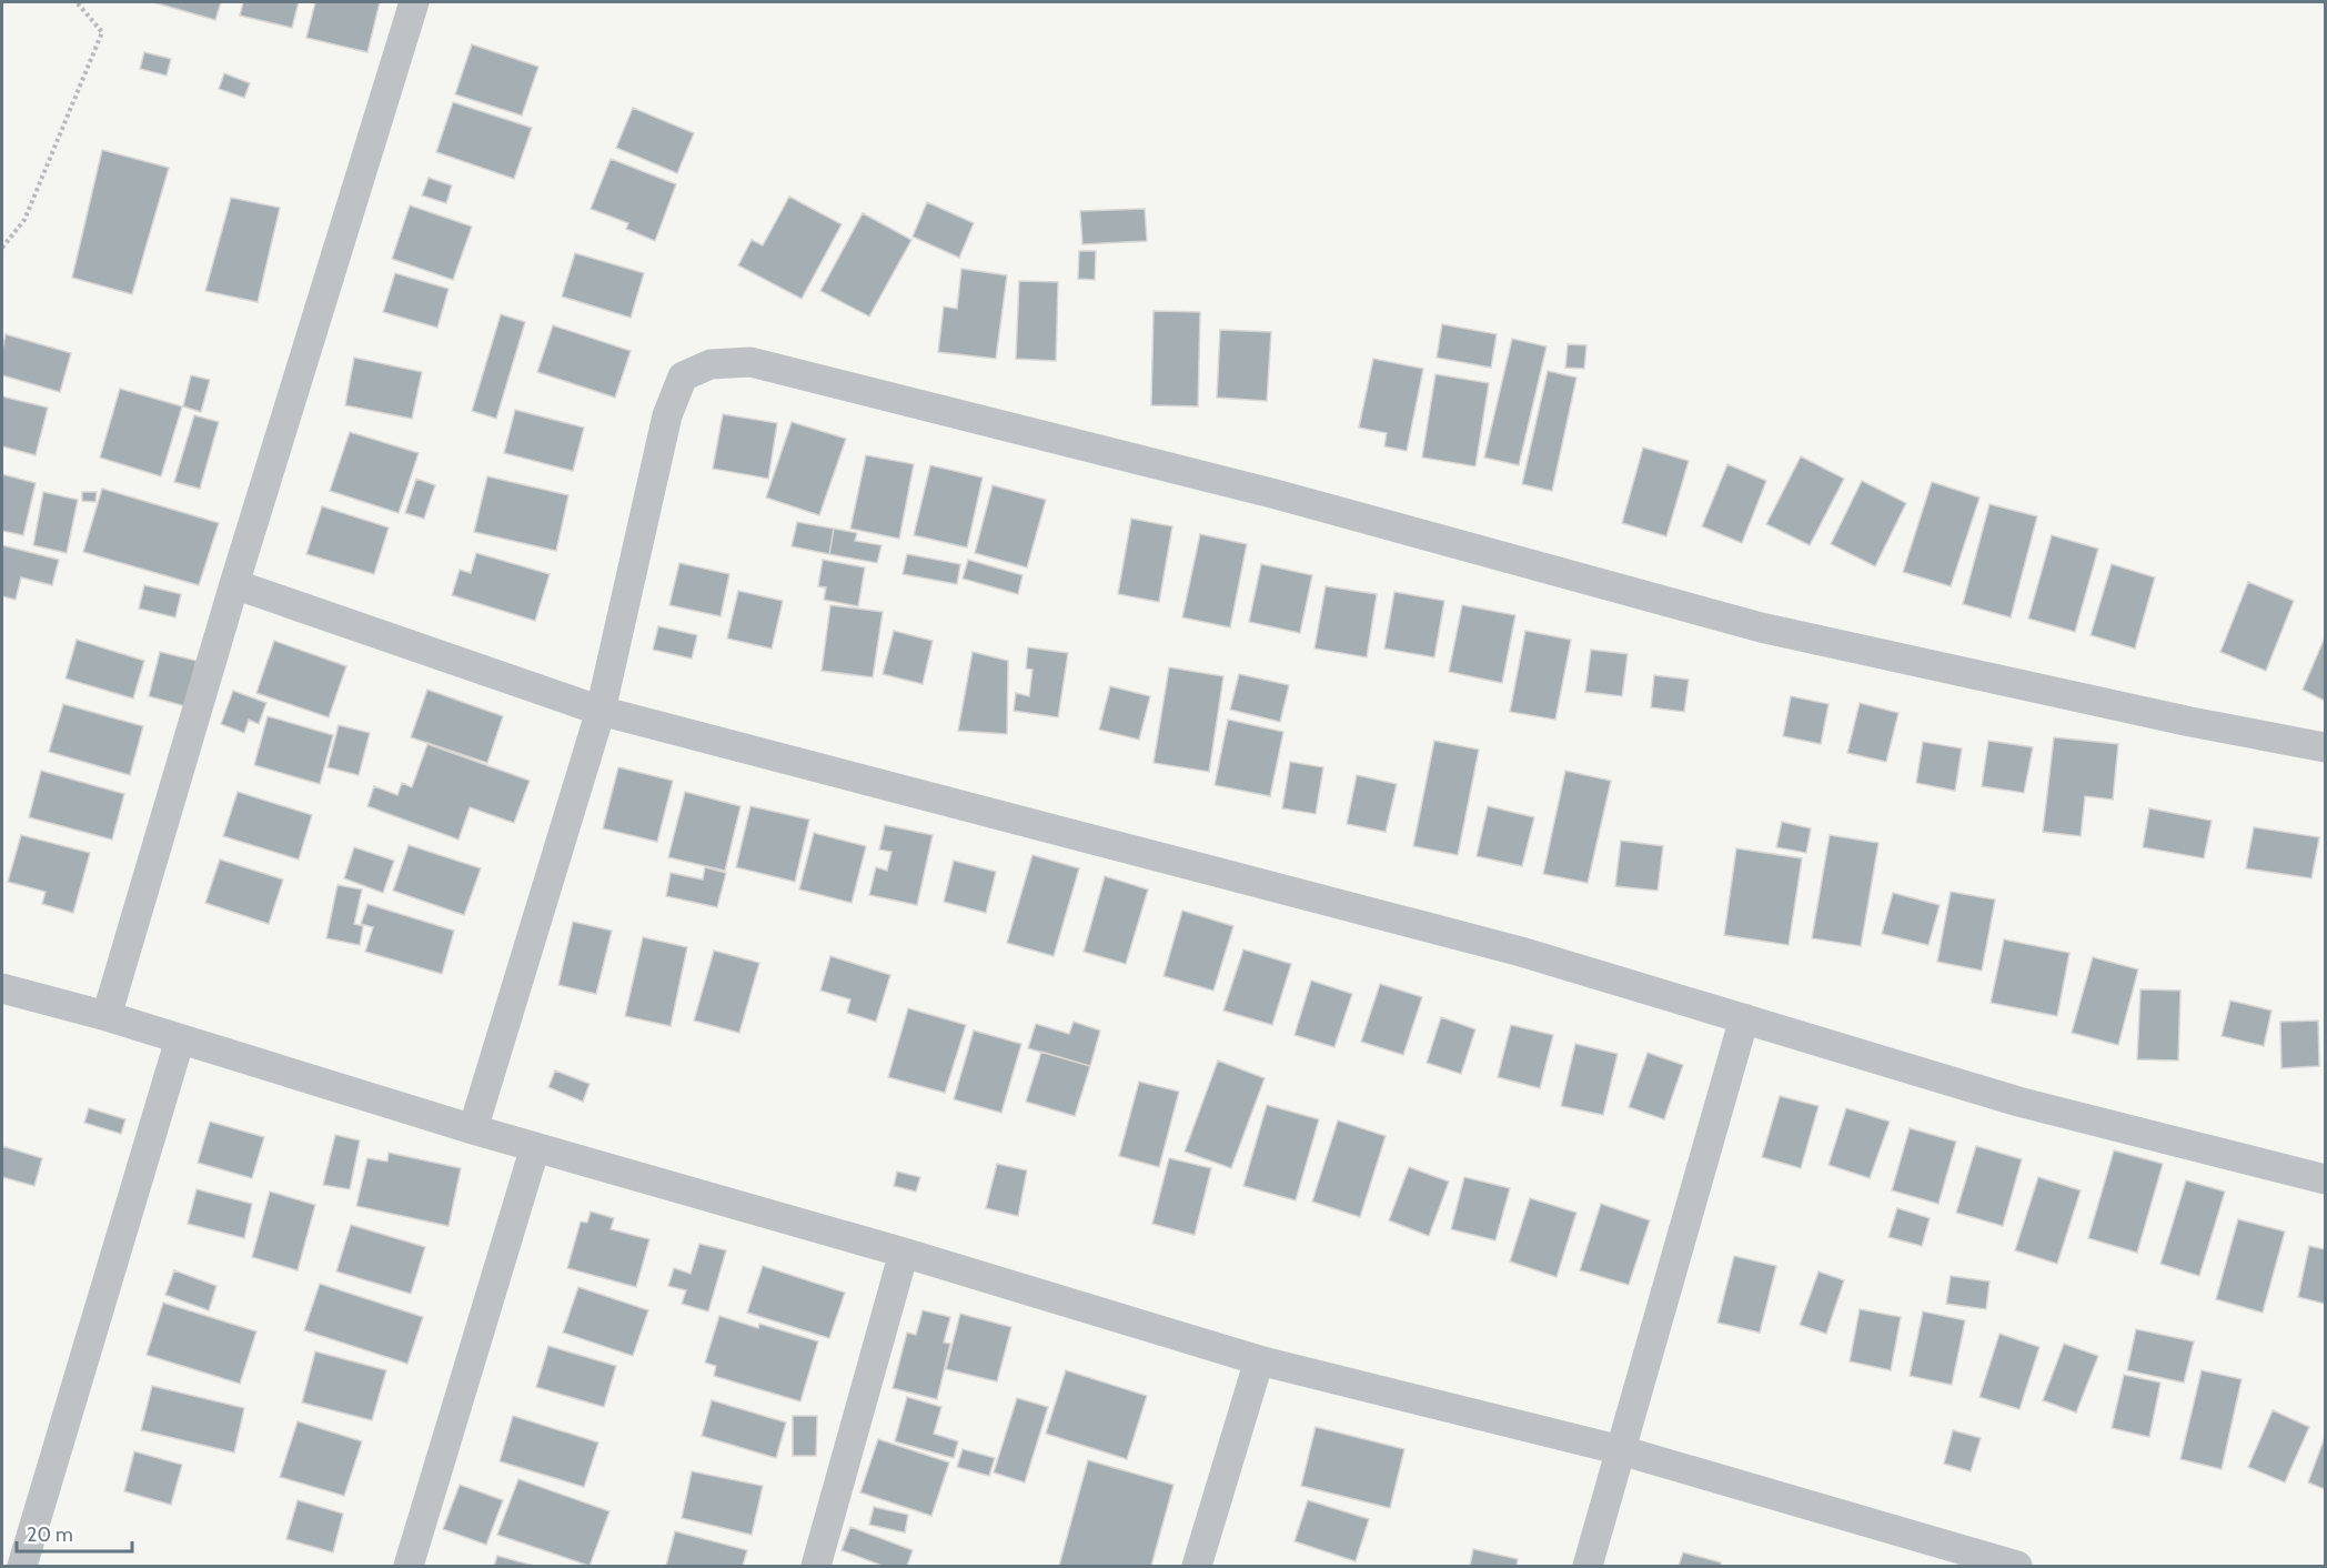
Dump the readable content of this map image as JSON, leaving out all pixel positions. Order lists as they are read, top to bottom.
{
  "scale_bar": "20 m"
}
